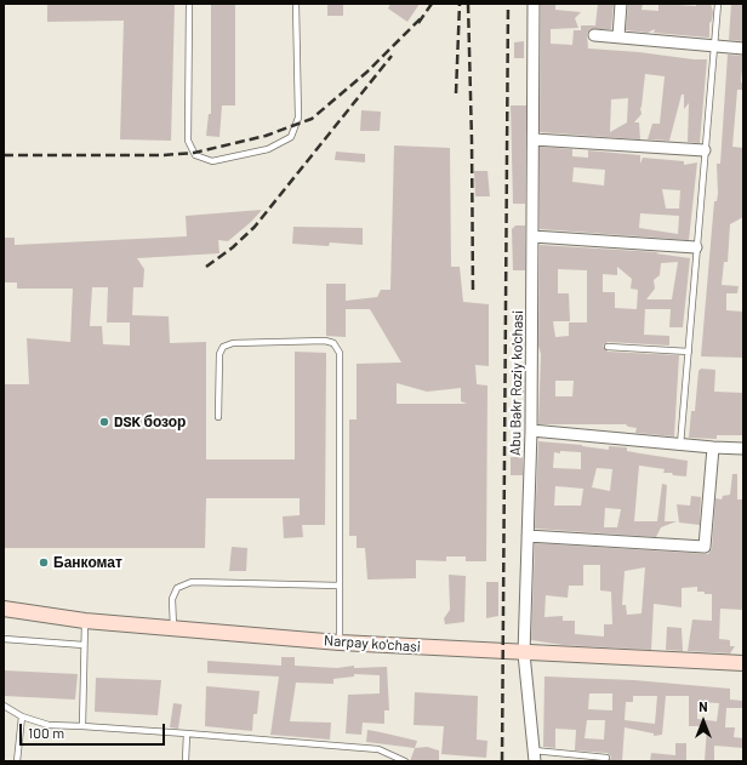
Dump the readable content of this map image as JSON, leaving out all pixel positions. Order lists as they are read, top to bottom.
{
  "streets": {
    "main road": ["Narpay ko'chasi"],
    "street": ["Abu Bakr Roziy ko'chasi"]
  },
  "crossings": [
    ["Abu Bakr Roziy ko'chasi", "Narpay ko'chasi"]
  ],
  "places": ["DSK бозор", "Банкомат"],
  "scale_bar": "100 m",
  "north": "top"
}
